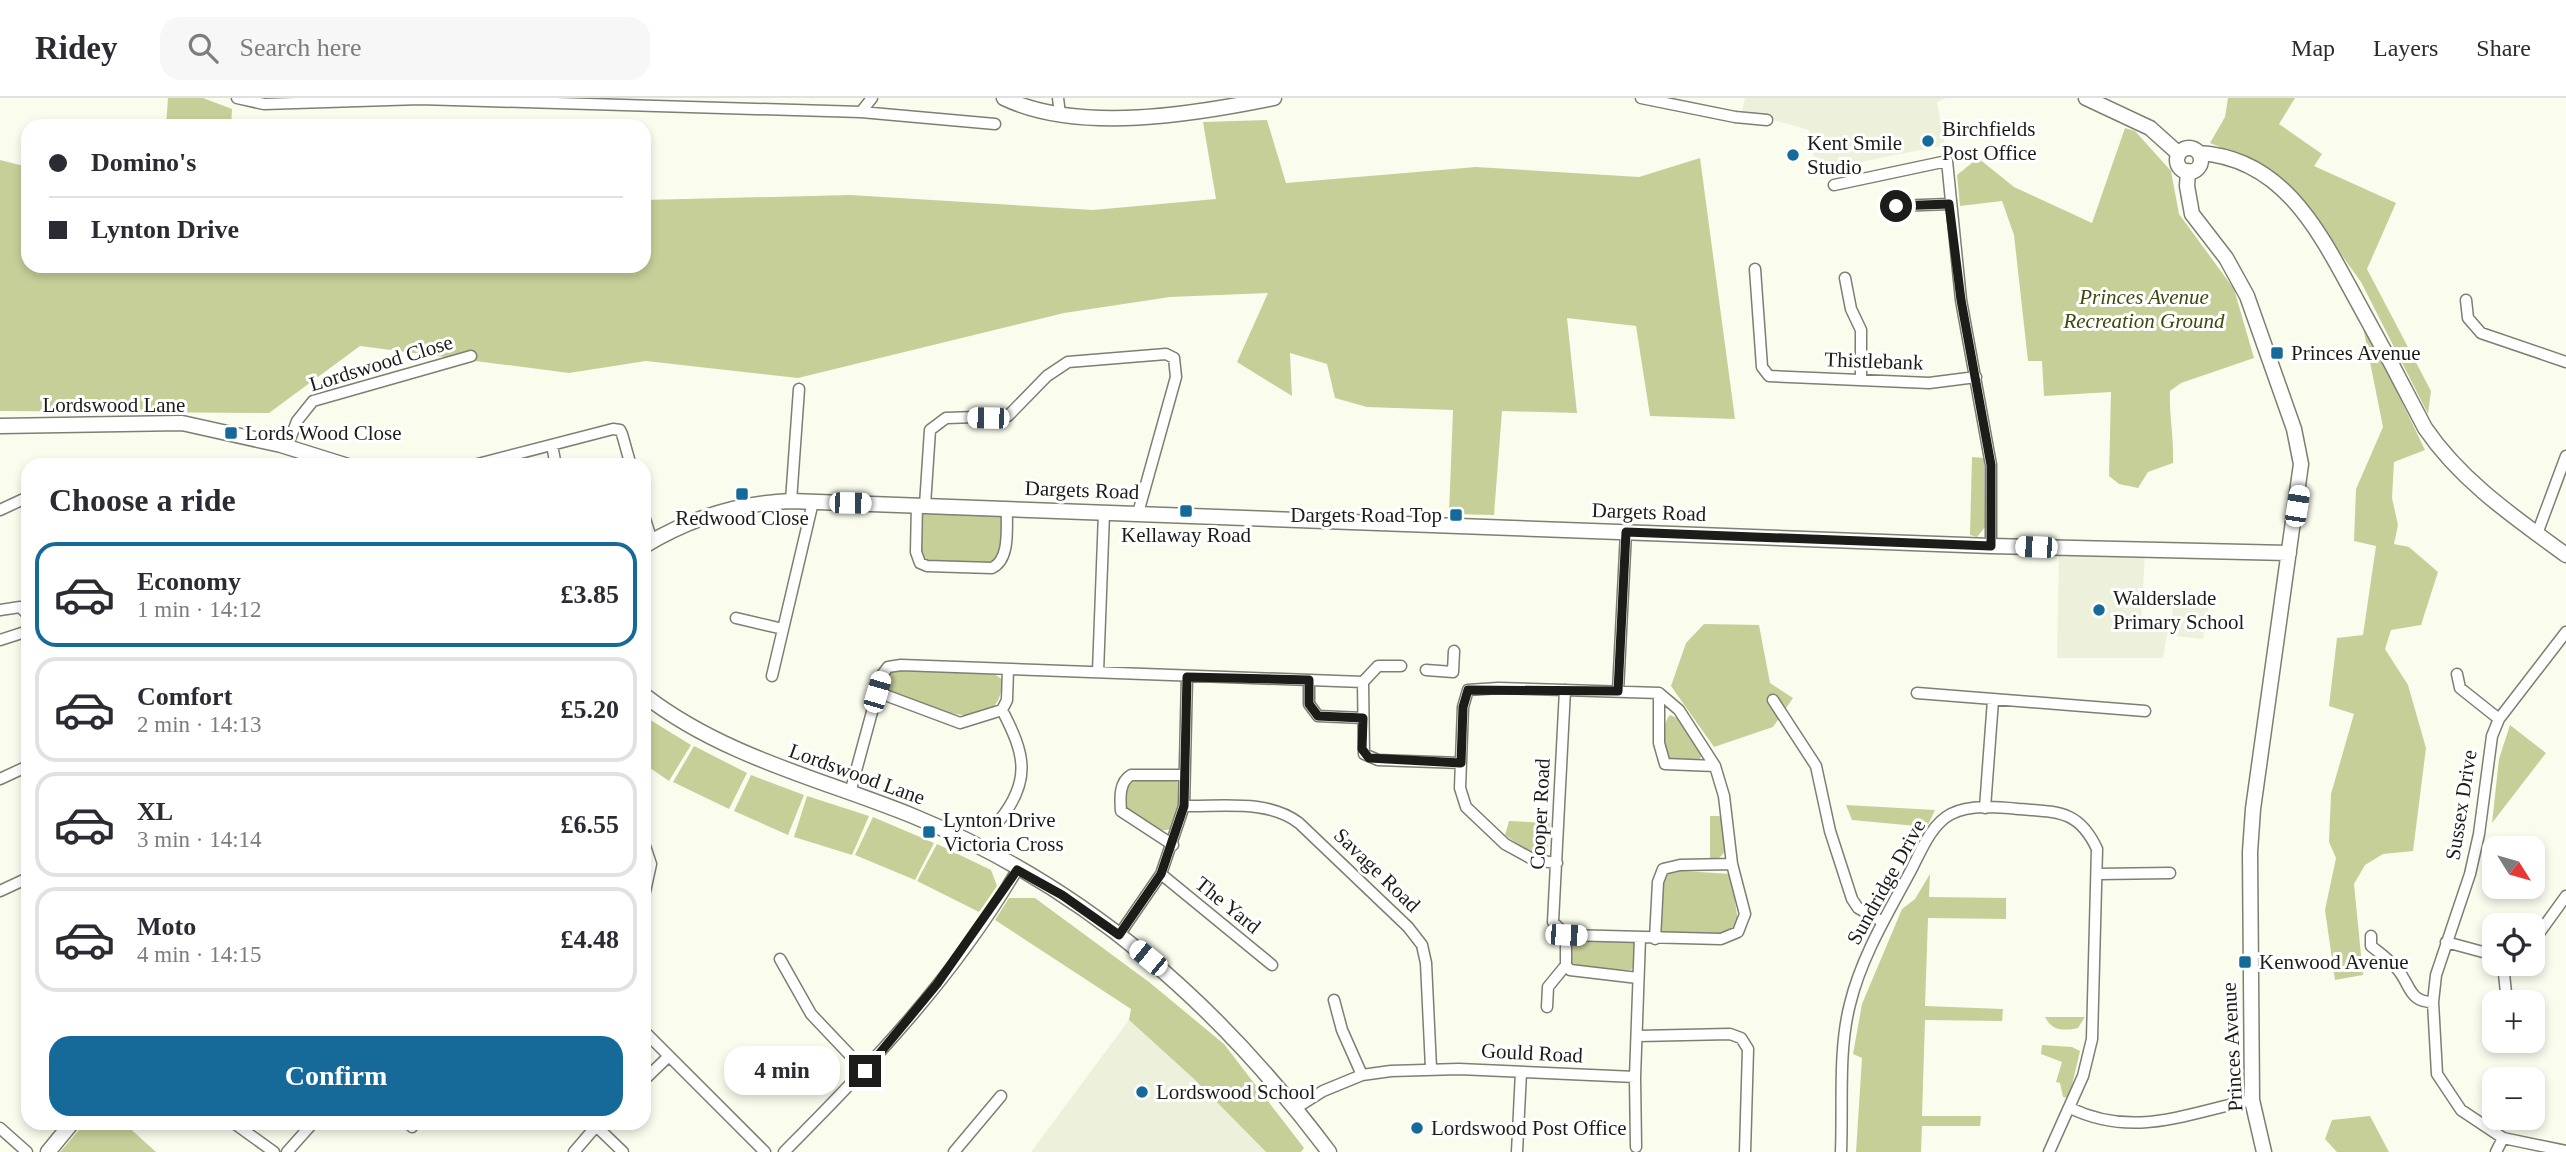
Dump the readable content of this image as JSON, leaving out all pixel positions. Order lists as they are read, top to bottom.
{
  "streets": {
    "street": [
      "Thistlebank",
      "Lordswood Close",
      "Lordswood Lane",
      "Dargets Road",
      "Sussex Drive",
      "Cooper Road",
      "Savage Road",
      "Sundridge Drive",
      "The Yard",
      "Princes Avenue",
      "Gould Road"
    ]
  },
  "crossings": [
    ["Lordswood Close", "Lordswood Lane"],
    ["Lordswood Lane", "Gould Road"],
    ["Dargets Road", "Princes Avenue"],
    ["Savage Road", "Gould Road"]
  ],
  "parks": ["Princes Avenue Recreation Ground"],
  "places": {
    "other": [
      "Birchfields Post Office",
      "Kent Smile Studio",
      "Walderslade Primary School",
      "Lordswood School",
      "Lordswood Post Office"
    ],
    "transit": [
      "Princes Avenue",
      "Lords Wood Close",
      "Redwood Close",
      "Kellaway Road",
      "Dargets Road Top",
      "Lynton Drive Victoria Cross",
      "Kenwood Avenue"
    ]
  },
  "north": "bottom right",
  "page": {
    "header": "Ridey",
    "search": "Search here",
    "nav": ["Map", "Layers", "Share"],
    "banner": ["Domino's", "Lynton Drive"],
    "heading": "Choose a ride",
    "list": [
      {
        "name": "Economy",
        "note": "1 min · 14:12",
        "value": "£3.85"
      },
      {
        "name": "Comfort",
        "note": "2 min · 14:13",
        "value": "£5.20"
      },
      {
        "name": "XL",
        "note": "3 min · 14:14",
        "value": "£6.55"
      },
      {
        "name": "Moto",
        "note": "4 min · 14:15",
        "value": "£4.48"
      }
    ],
    "map_buttons": ["+", "−"],
    "buttons": "Confirm",
    "bubble": "4 min"
  }
}
